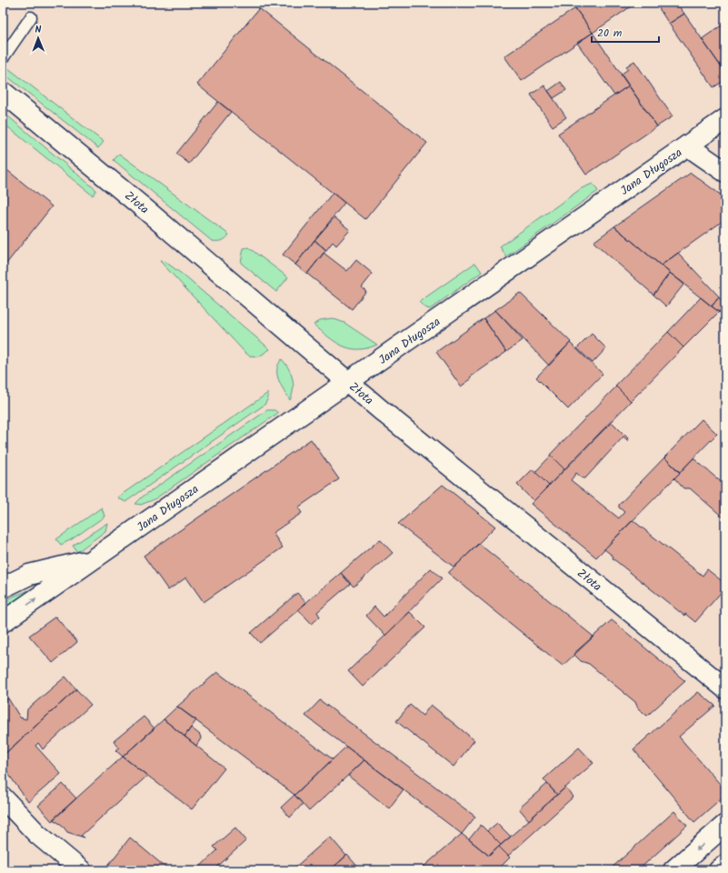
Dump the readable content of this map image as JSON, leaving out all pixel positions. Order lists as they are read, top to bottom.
{
  "streets": {
    "street": ["Jana Długosza", "Złota"]
  },
  "crossings": [
    ["Jana Długosza", "Złota"]
  ],
  "scale_bar": "20 m",
  "north": "top"
}
